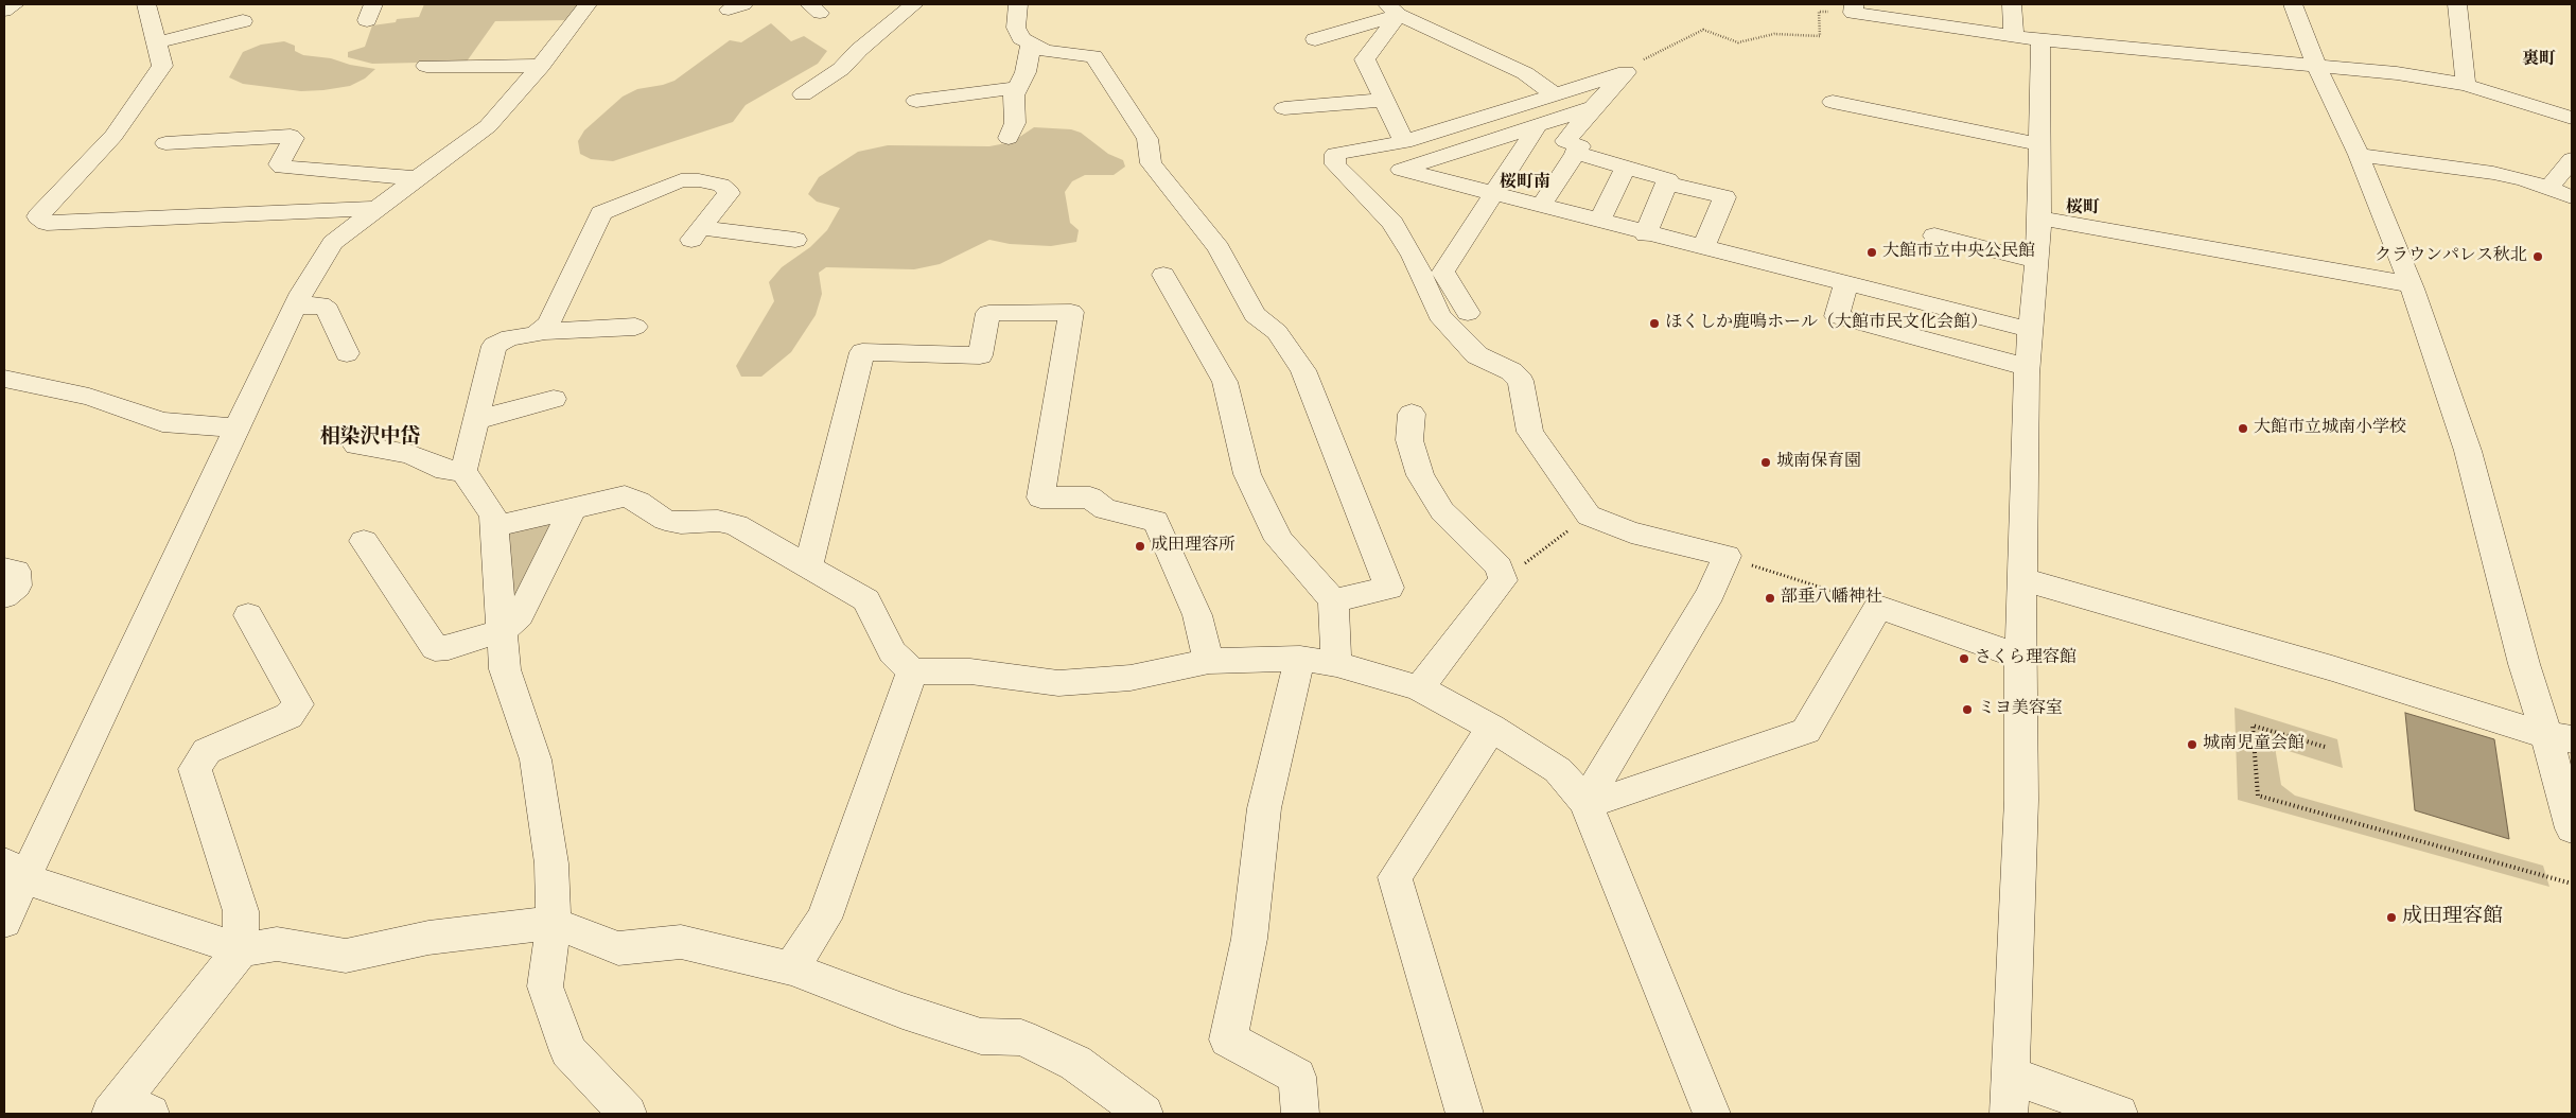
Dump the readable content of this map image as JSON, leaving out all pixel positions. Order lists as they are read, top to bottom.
{
  "districts": [
    "裏町",
    "桜町南",
    "桜町",
    "相染沢中岱"
  ],
  "places": [
    "大館市立中央公民館",
    "クラウンパレス秋北",
    "ほくしか鹿鳴ホール（大館市民文化会館）",
    "大館市立城南小学校",
    "城南保育園",
    "成田理容所",
    "部垂八幡神社",
    "さくら理容館",
    "ミヨ美容室",
    "城南児童会館",
    "成田理容館"
  ]
}
